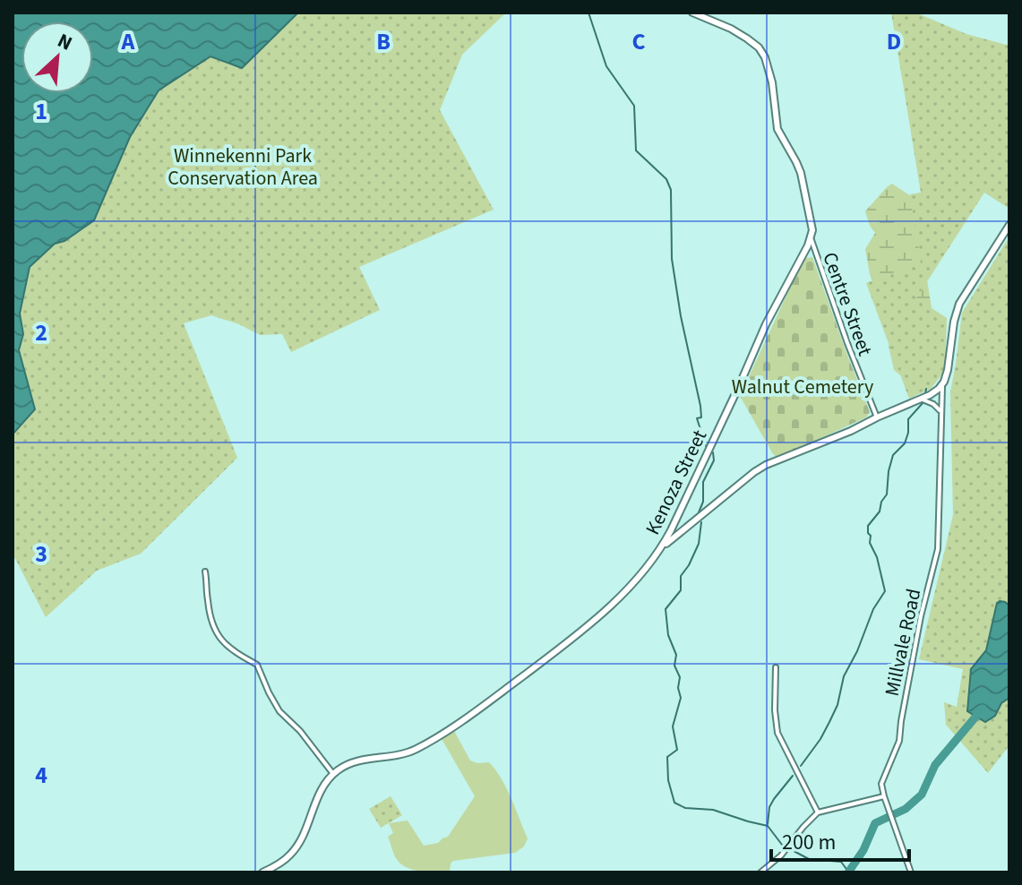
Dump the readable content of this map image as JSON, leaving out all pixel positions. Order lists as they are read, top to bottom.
{
  "streets": {
    "street": ["Centre Street", "Kenoza Street", "Millvale Road"]
  },
  "crossings": [
    ["Centre Street", "Kenoza Street"]
  ],
  "parks": ["Winnekenni Park Conservation Area", "Walnut Cemetery"],
  "scale_bar": "200 m",
  "north": "top right",
  "grid": {
    "columns": [
      "A",
      "B",
      "C",
      "D"
    ],
    "rows": [
      "1",
      "2",
      "3",
      "4"
    ]
  }
}
